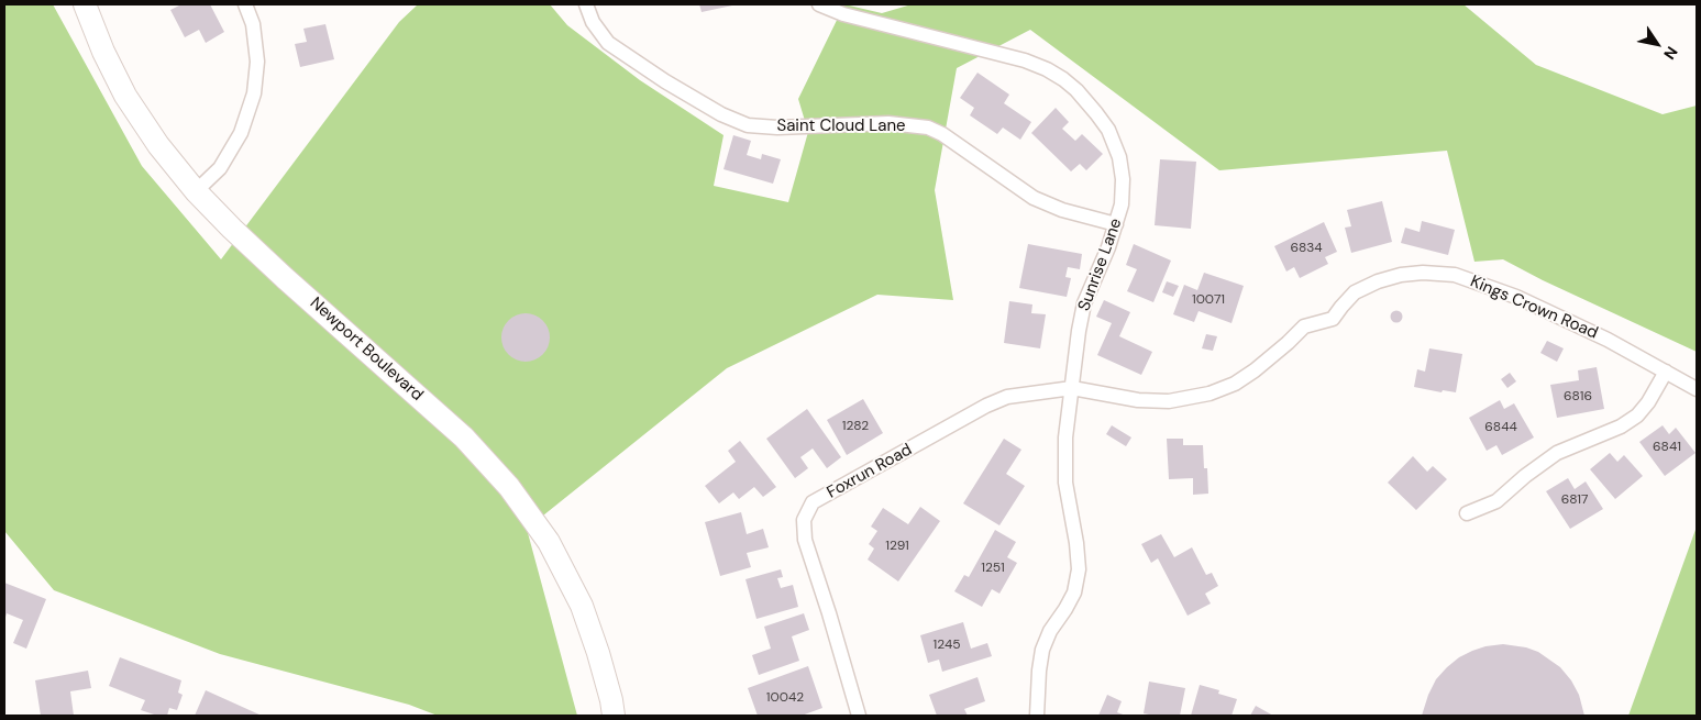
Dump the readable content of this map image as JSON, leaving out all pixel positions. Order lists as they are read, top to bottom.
{
  "streets": {
    "main road": ["Newport Boulevard"],
    "street": [
      "Saint Cloud Lane",
      "Sunrise Lane",
      "Kings Crown Road",
      "Foxrun Road"
    ]
  },
  "crossings": [
    ["Saint Cloud Lane", "Sunrise Lane"],
    ["Sunrise Lane", "Kings Crown Road"],
    ["Sunrise Lane", "Foxrun Road"],
    ["Kings Crown Road", "Foxrun Road"]
  ],
  "house_numbers": [
    "6834",
    "10071",
    "6816",
    "1282",
    "6844",
    "6841",
    "6817",
    "1291",
    "1251",
    "1245",
    "10042"
  ],
  "north": "bottom right"
}
